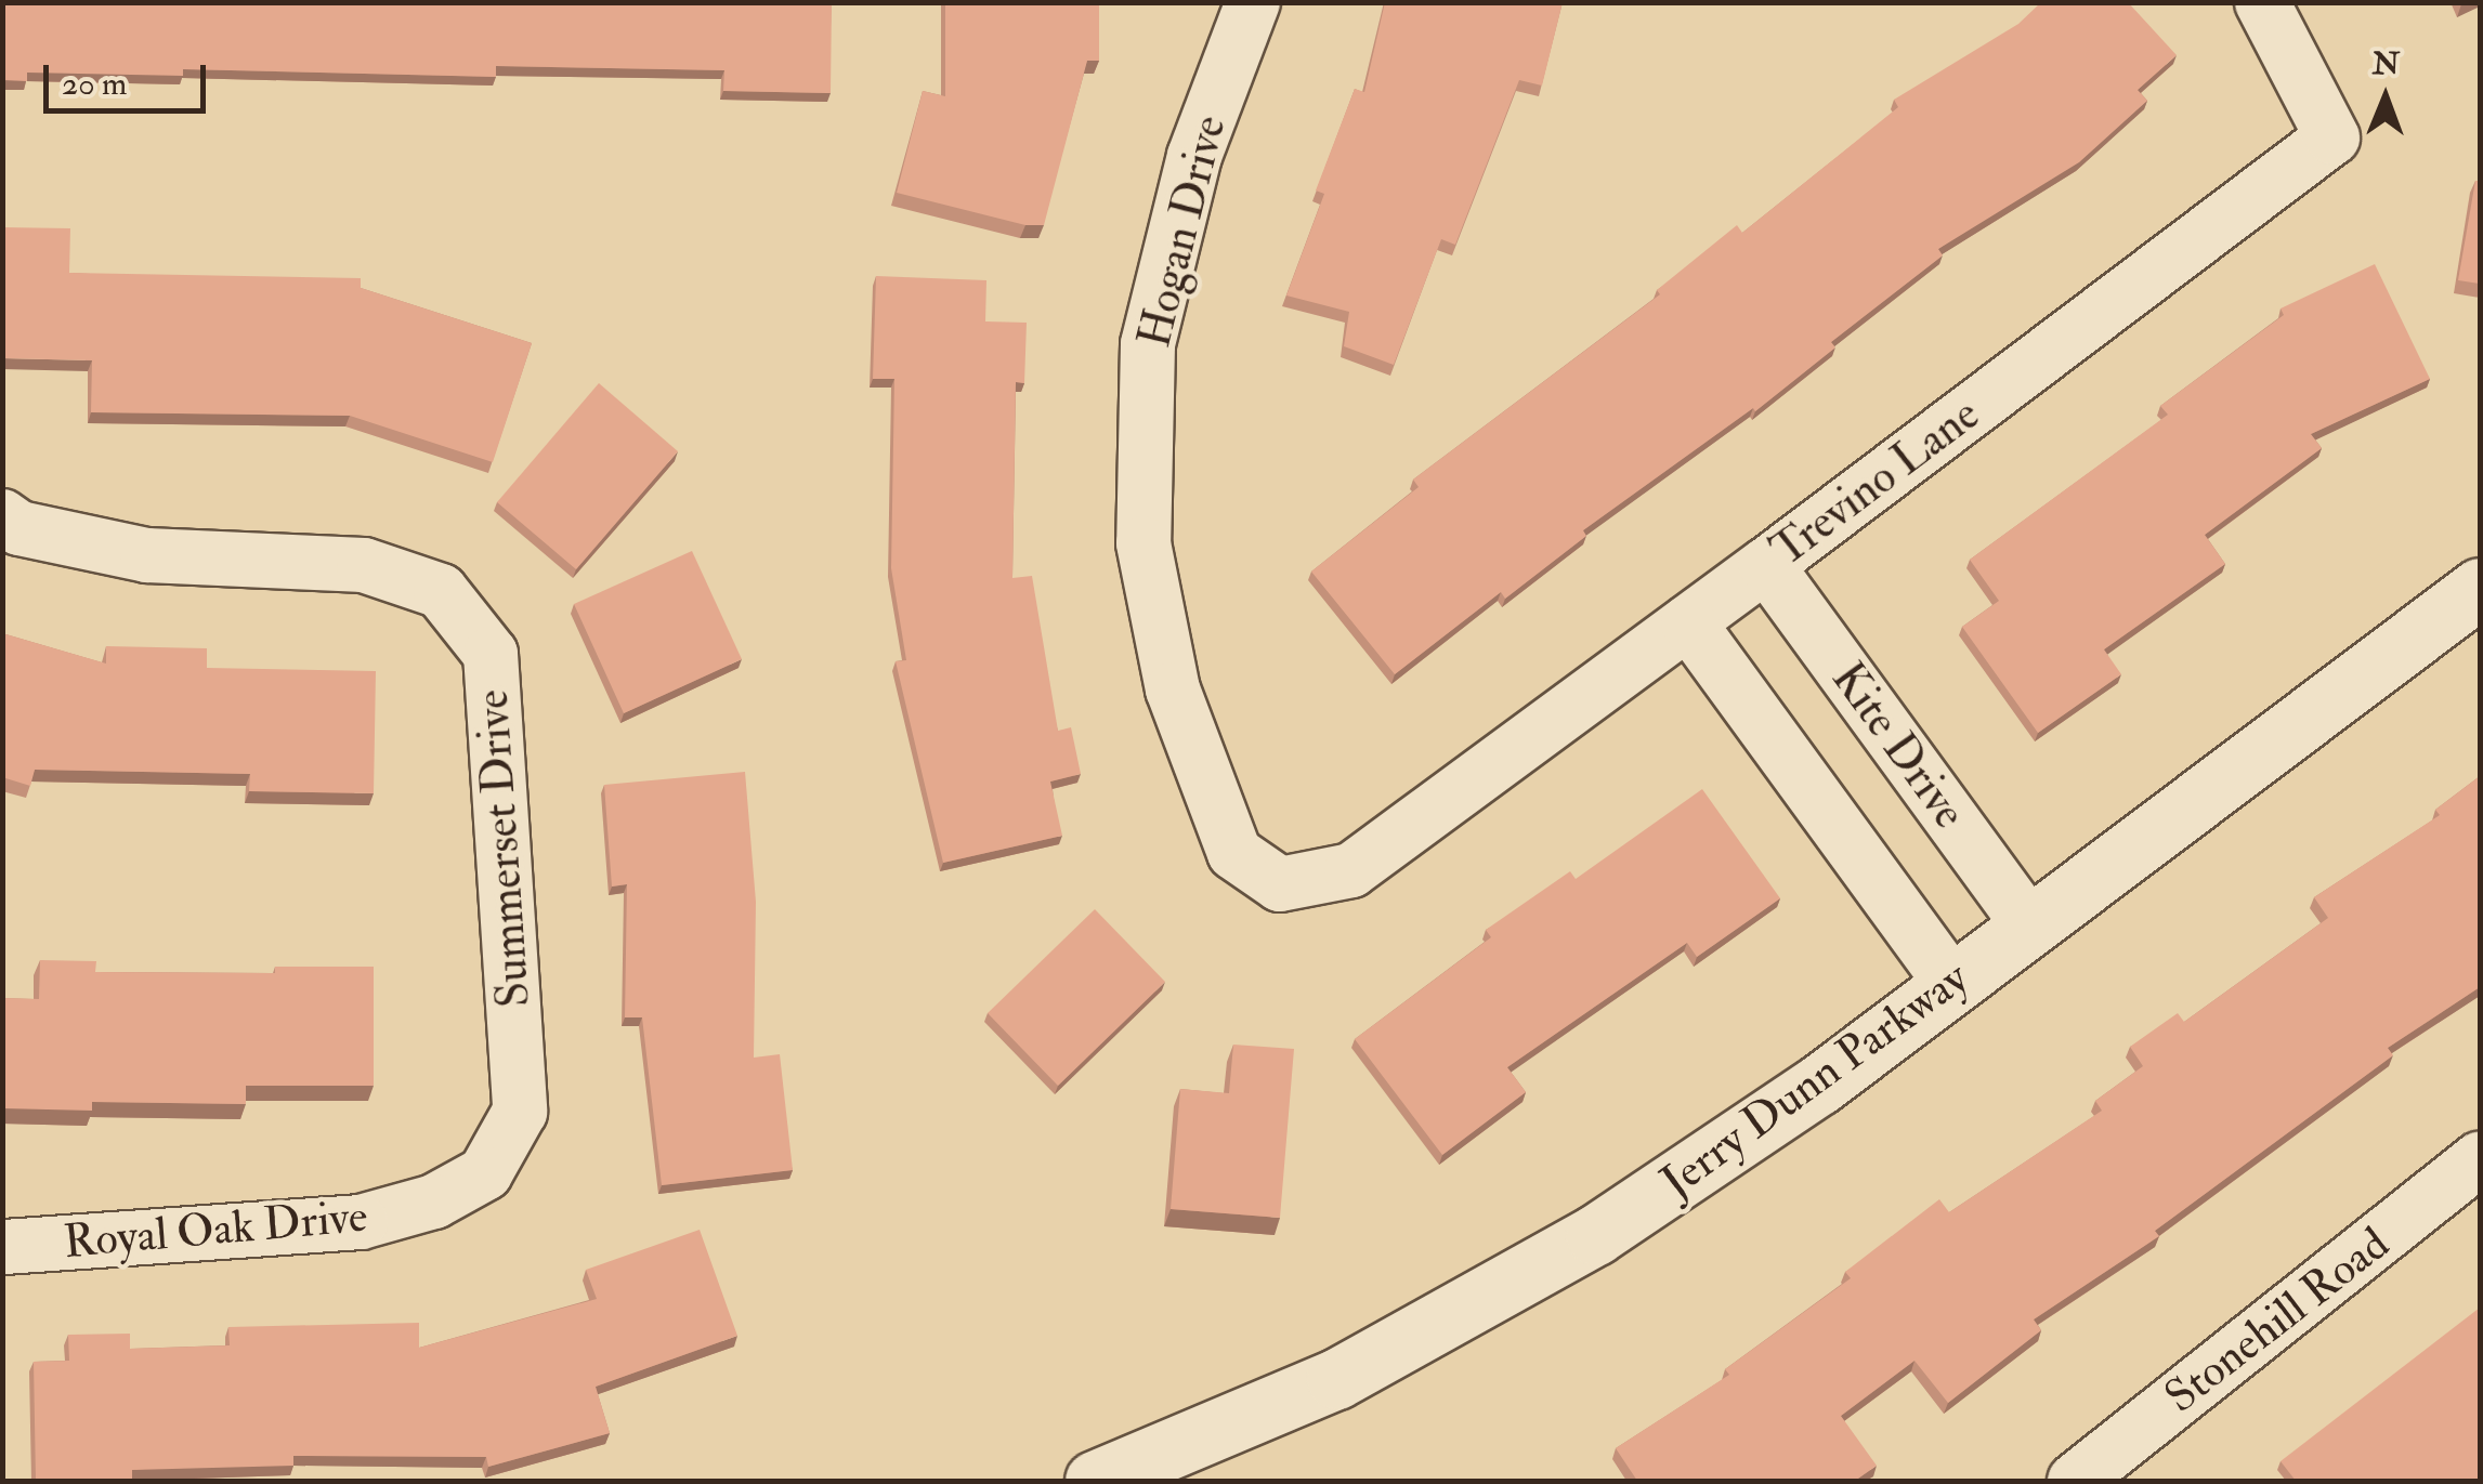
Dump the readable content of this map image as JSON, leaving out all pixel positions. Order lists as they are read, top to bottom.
{
  "streets": {
    "street": [
      "Hogan Drive",
      "Trevino Lane",
      "Kite Drive",
      "Summerset Drive",
      "Jerry Dunn Parkway",
      "Royal Oak Drive",
      "Stonehill Road"
    ]
  },
  "crossings": [
    ["Hogan Drive", "Trevino Lane"],
    ["Trevino Lane", "Kite Drive"],
    ["Kite Drive", "Jerry Dunn Parkway"],
    ["Summerset Drive", "Royal Oak Drive"]
  ],
  "scale_bar": "20 m",
  "north": "top"
}
